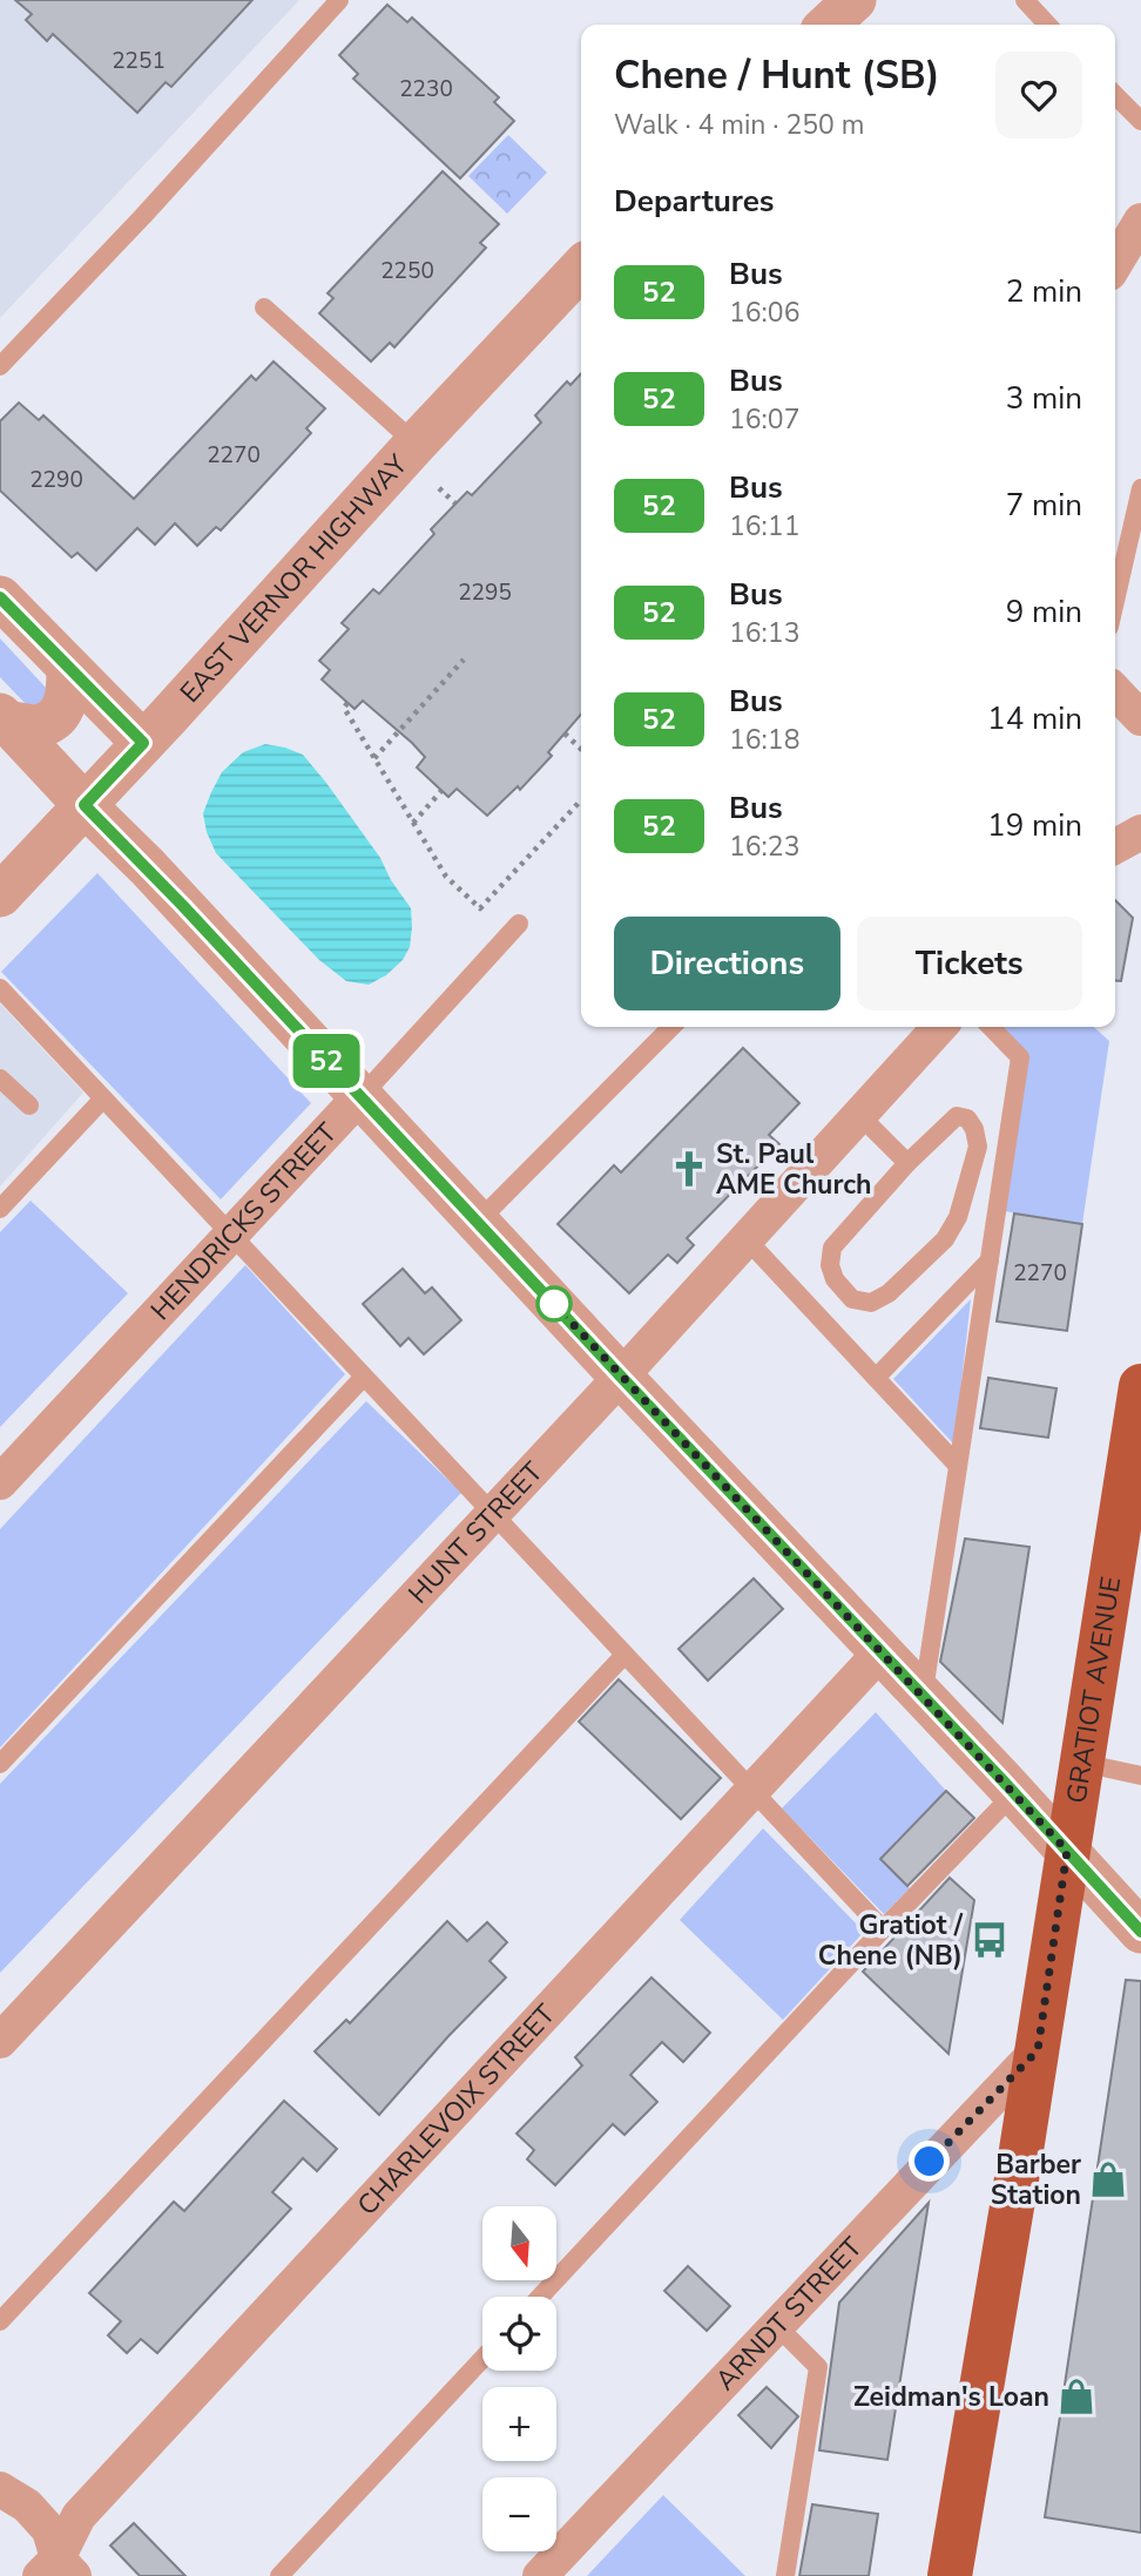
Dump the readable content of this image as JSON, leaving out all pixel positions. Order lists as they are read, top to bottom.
{
  "streets": {
    "main road": ["GRATIOT AVENUE"],
    "street": [
      "EAST VERNOR HIGHWAY",
      "HENDRICKS STREET",
      "HUNT STREET",
      "CHARLEVOIX STREET",
      "ARNDT STREET"
    ]
  },
  "crossings": [
    ["GRATIOT AVENUE", "ARNDT STREET"]
  ],
  "places": {
    "church": ["St. Paul AME Church"],
    "bus stop": ["Gratiot / Chene (NB)"],
    "shop": ["Barber Station", "Zeidman's Loan"]
  },
  "lines": ["bus line 52"],
  "house_numbers": [
    "2251",
    "2230",
    "2250",
    "2270",
    "2290",
    "2295",
    "2270"
  ],
  "north": "bottom",
  "page": {
    "on_map": "52",
    "heading": [
      ["Chene / Hunt (SB)", "Walk · 4 min · 250 m"],
      "Departures"
    ],
    "list": [
      {
        "mark": "52",
        "name": "Bus",
        "note": "16:06",
        "value": "2 min"
      },
      {
        "mark": "52",
        "name": "Bus",
        "note": "16:07",
        "value": "3 min"
      },
      {
        "mark": "52",
        "name": "Bus",
        "note": "16:11",
        "value": "7 min"
      },
      {
        "mark": "52",
        "name": "Bus",
        "note": "16:13",
        "value": "9 min"
      },
      {
        "mark": "52",
        "name": "Bus",
        "note": "16:18",
        "value": "14 min"
      },
      {
        "mark": "52",
        "name": "Bus",
        "note": "16:23",
        "value": "19 min"
      }
    ],
    "buttons": ["Directions", "Tickets"],
    "map_buttons": ["+", "−"]
  }
}
